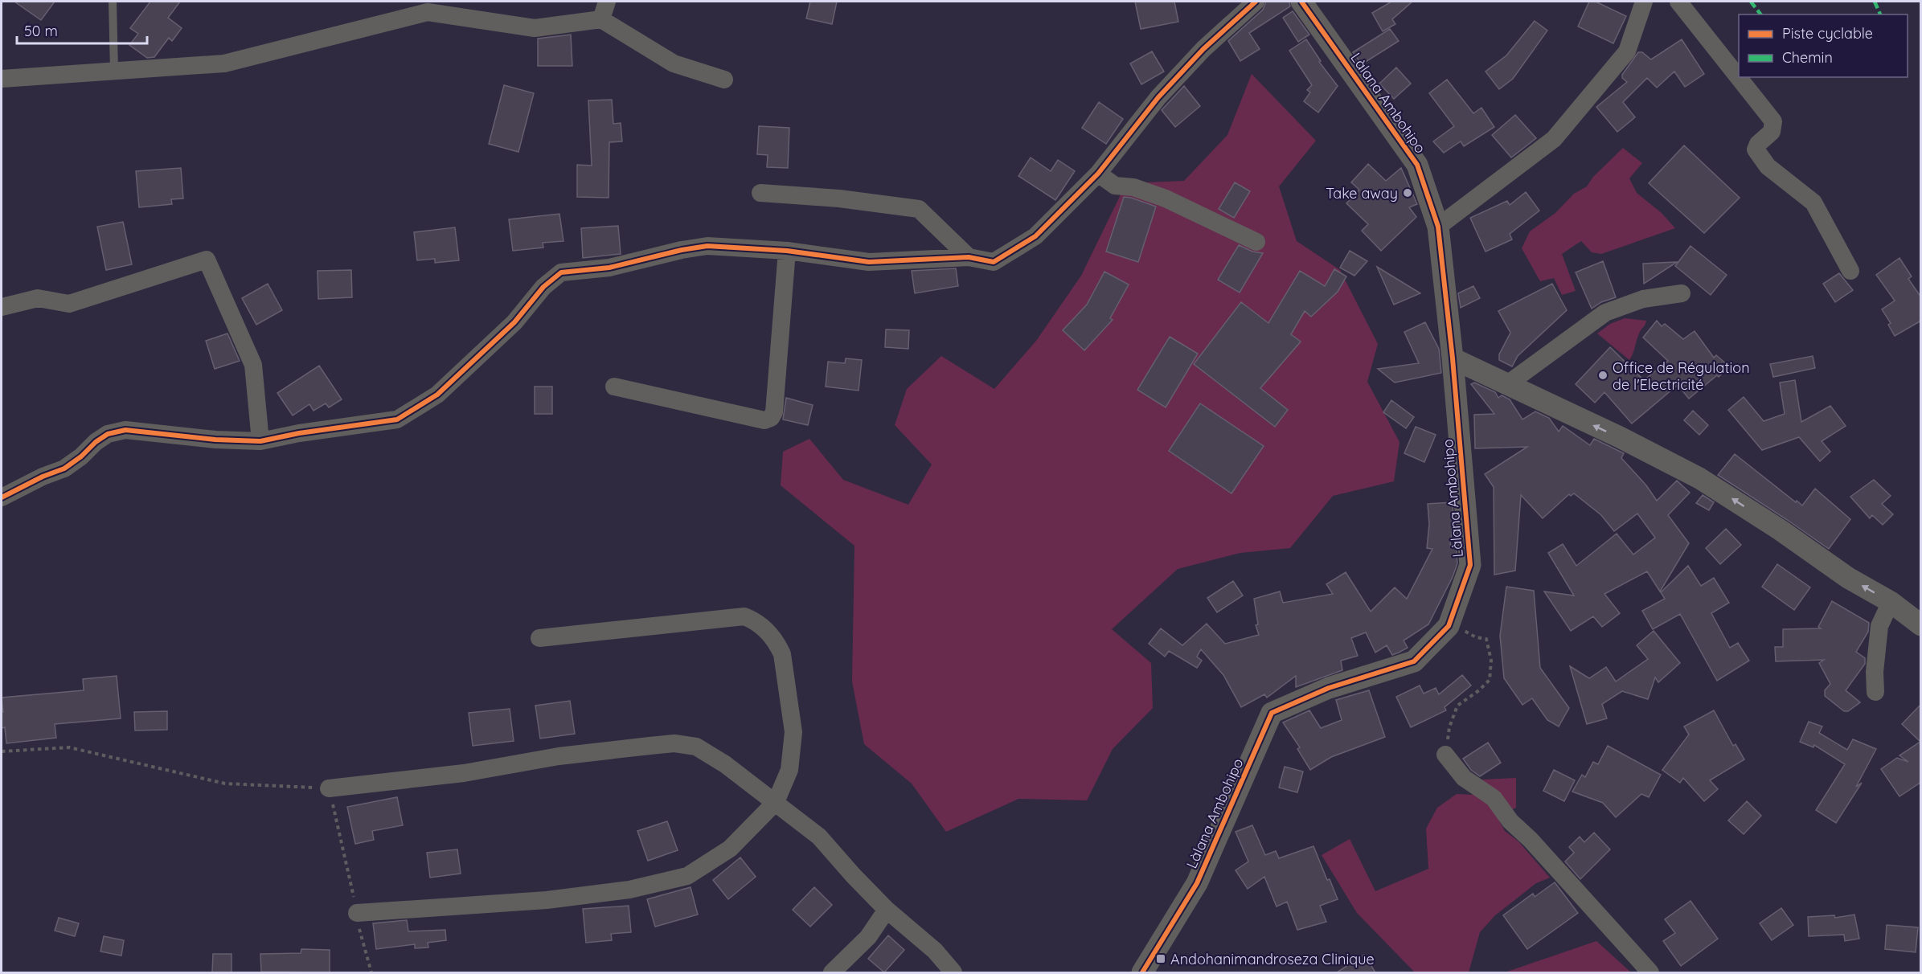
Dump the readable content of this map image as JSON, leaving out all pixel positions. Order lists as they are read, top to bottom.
{
  "streets": {
    "street": ["Làlana Ambohipo"]
  },
  "places": {
    "other": ["Take away", "Office de Régulation de l'Electricité"],
    "transit": ["Andohanimandroseza Clinique"]
  },
  "legend": ["Piste cyclable", "Chemin"],
  "scale_bar": "50 m"
}
